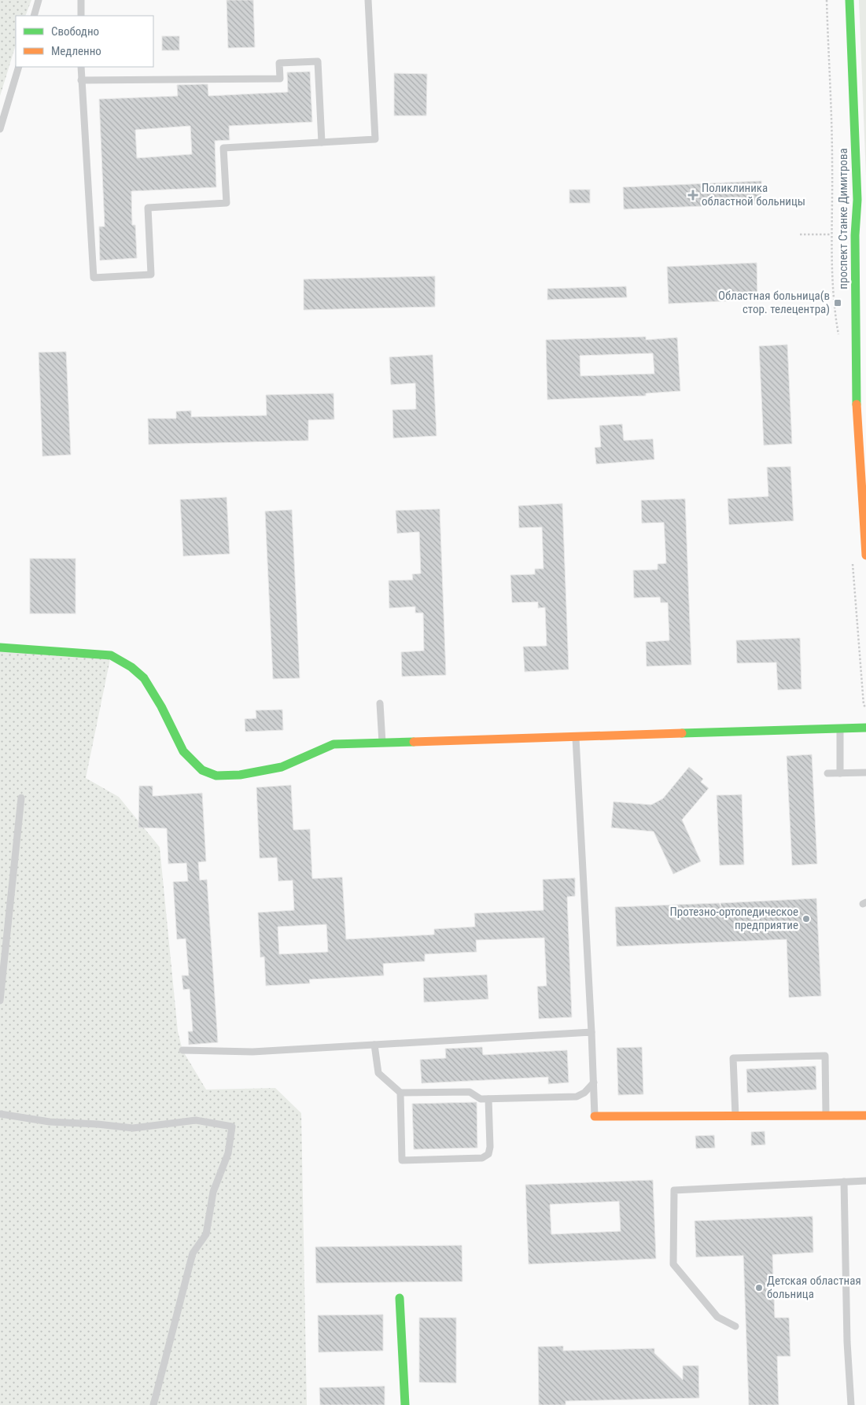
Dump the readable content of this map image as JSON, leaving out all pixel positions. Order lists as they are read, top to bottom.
{
  "streets": {
    "street": ["проспект Станке Димитрова"]
  },
  "places": {
    "health": ["Поликлиника областной больницы"],
    "transit": ["Областная больница(в стор. телецентра)"],
    "other": ["Протезно-ортопедическое предприятие", "Детская областная больница"]
  },
  "legend": ["Свободно", "Медленно"]
}
